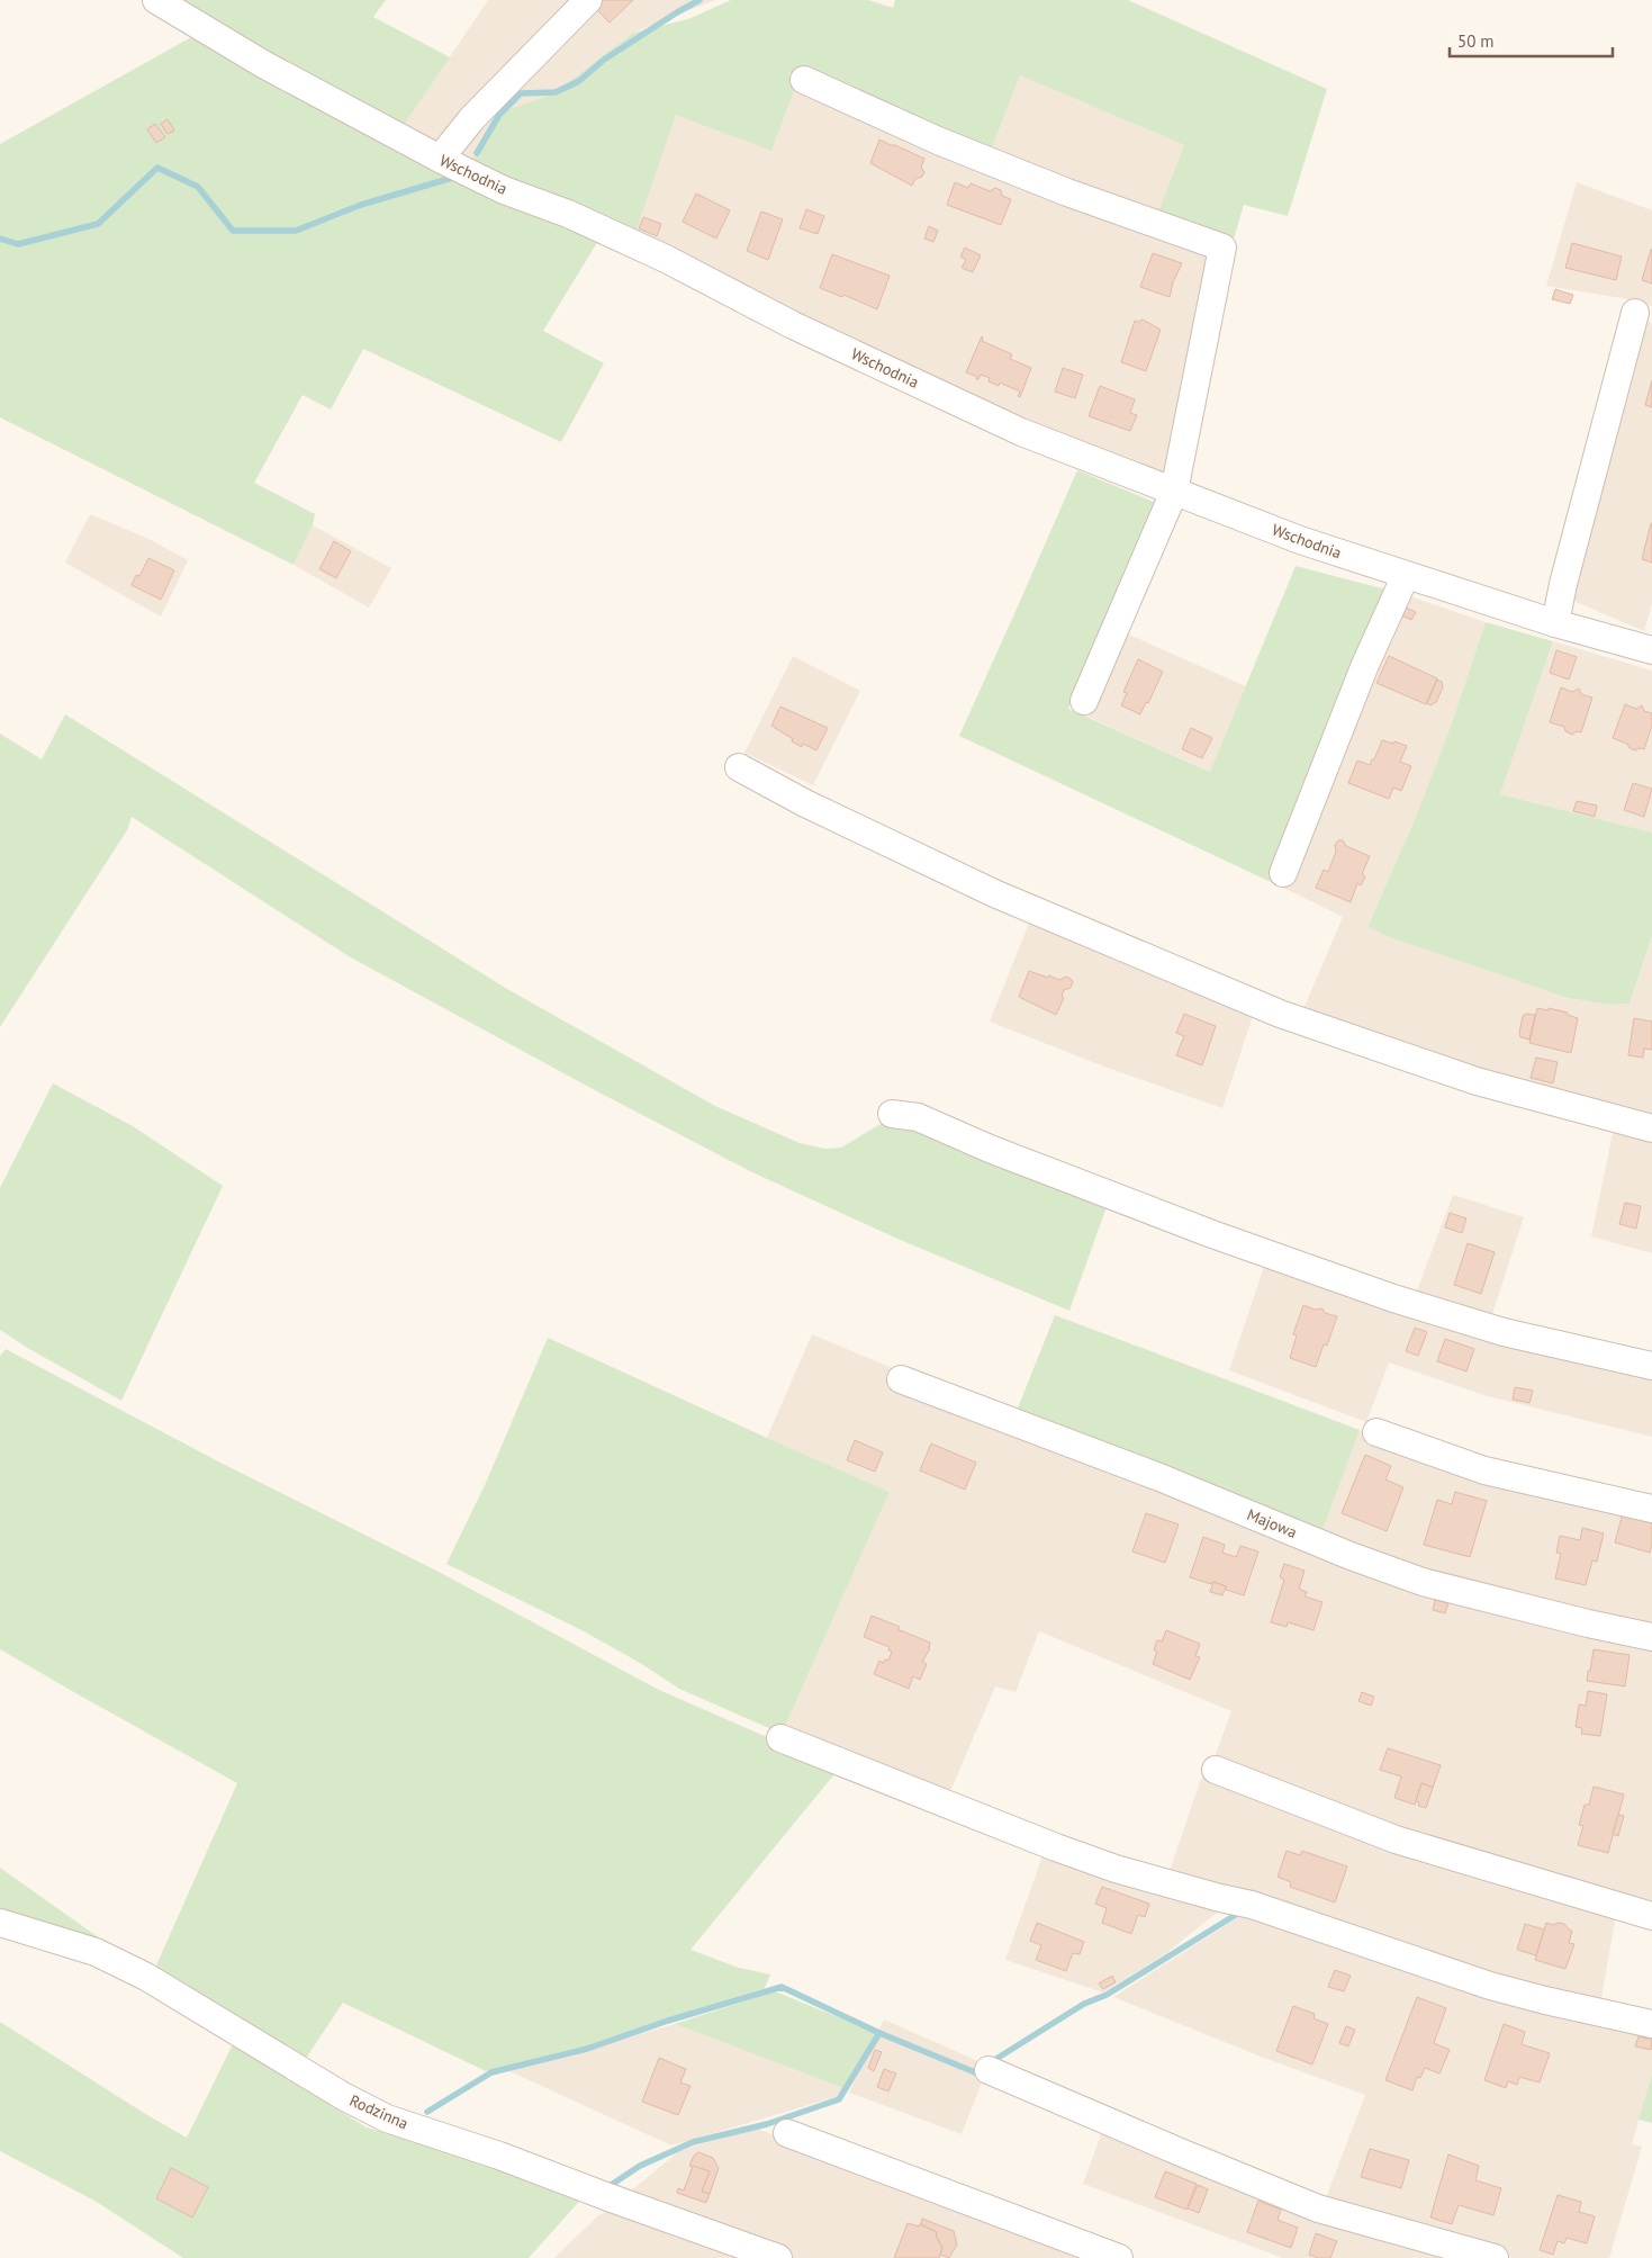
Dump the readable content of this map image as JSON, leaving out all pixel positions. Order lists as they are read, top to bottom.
{
  "streets": {
    "street": ["Wschodnia", "Majowa", "Rodzinna"]
  },
  "scale_bar": "50 m"
}
